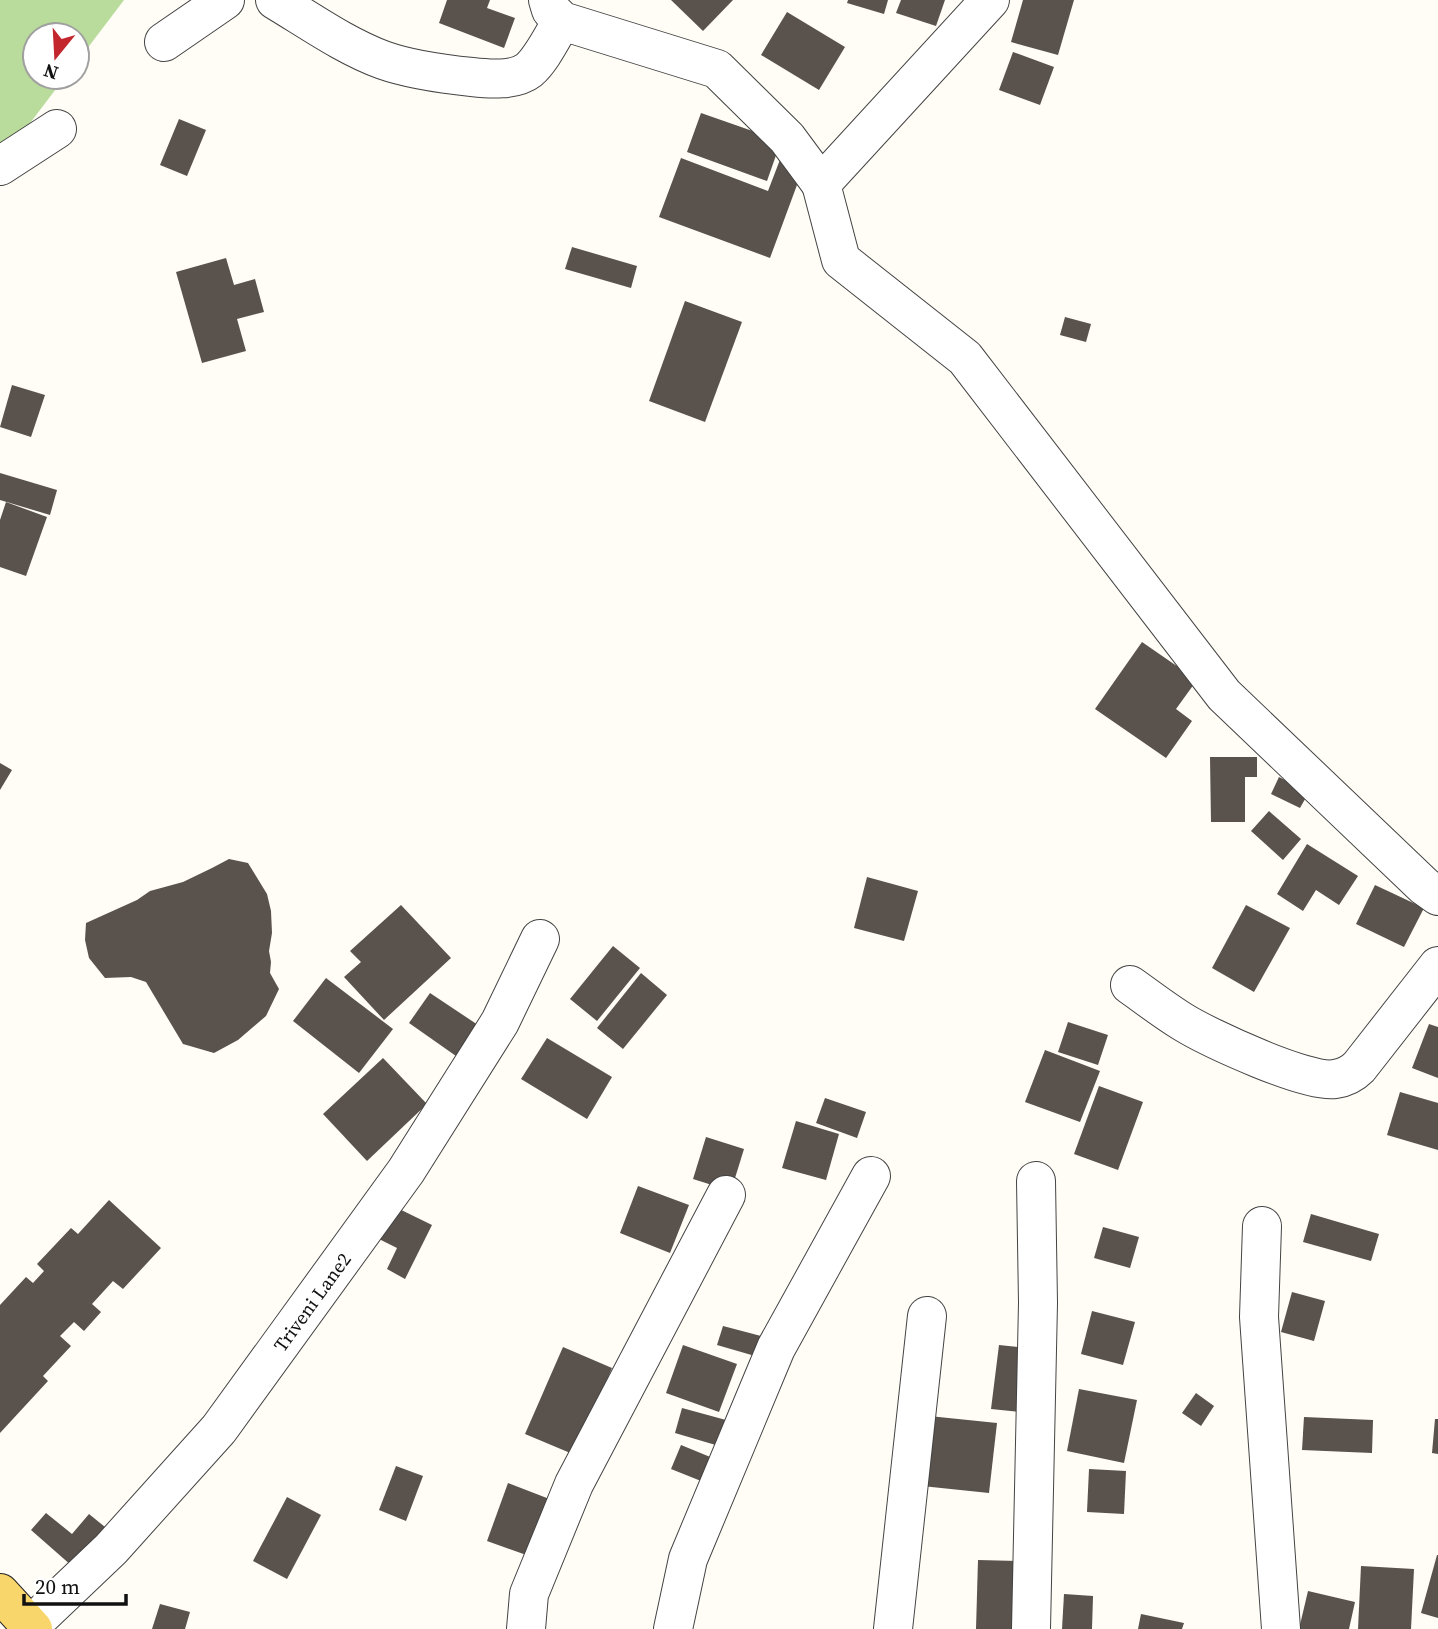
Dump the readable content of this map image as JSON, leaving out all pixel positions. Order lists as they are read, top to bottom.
{
  "streets": {
    "street": ["Triveni Lane2"]
  },
  "scale_bar": "20 m",
  "north": "bottom"
}
